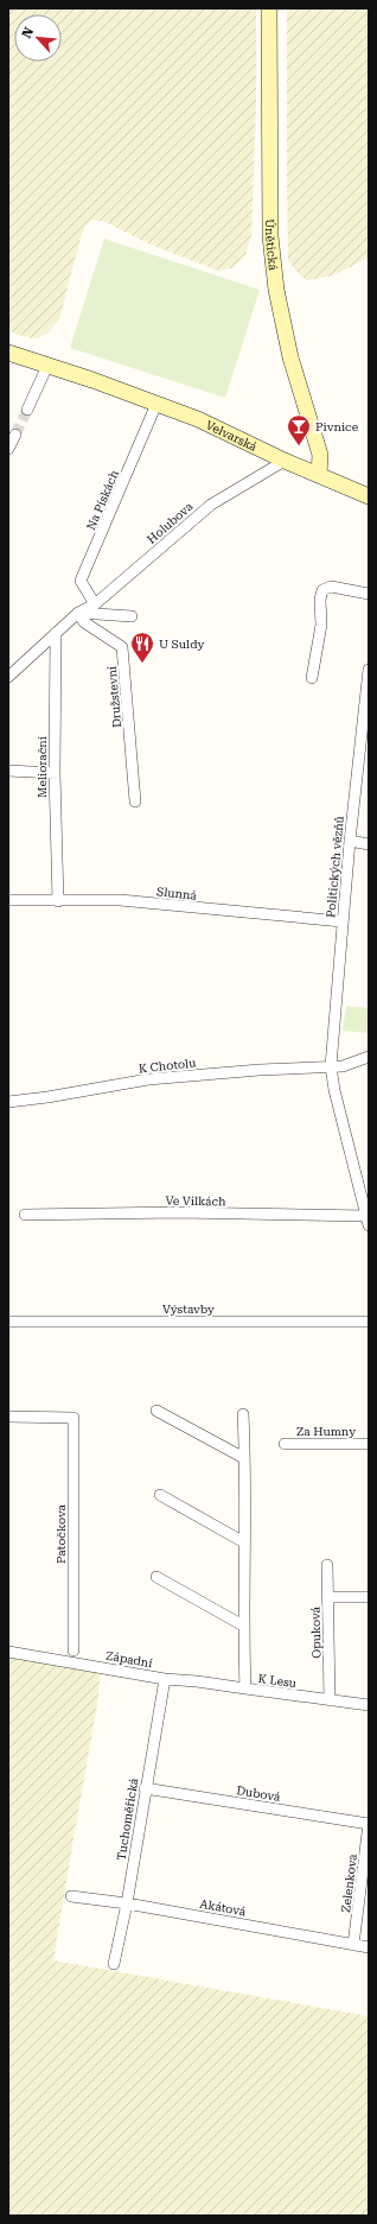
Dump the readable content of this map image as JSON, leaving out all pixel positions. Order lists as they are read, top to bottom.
{
  "streets": {
    "street": [
      "Únětická",
      "Velvarská",
      "Na Pískách",
      "Holubova",
      "Družstevní",
      "Meliorační",
      "Politických vězňů",
      "Slunná",
      "K Chotolu",
      "Ve Vilkách",
      "Výstavby",
      "Za Humny",
      "Patočkova",
      "Opuková",
      "Západní",
      "K Lesu",
      "Dubová",
      "Tuchoměřická",
      "Zelenkova",
      "Akátová"
    ]
  },
  "crossings": [
    ["Únětická", "Velvarská"],
    ["Velvarská", "Na Pískách"],
    ["Velvarská", "Holubova"],
    ["Na Pískách", "Holubova"],
    ["Holubova", "Družstevní"],
    ["Holubova", "Meliorační"],
    ["Meliorační", "Slunná"],
    ["Politických vězňů", "Slunná"],
    ["Politických vězňů", "K Chotolu"],
    ["Opuková", "K Lesu"],
    ["Západní", "K Lesu"],
    ["Západní", "Tuchoměřická"],
    ["Dubová", "Tuchoměřická"],
    ["Dubová", "Zelenkova"],
    ["Tuchoměřická", "Akátová"],
    ["Zelenkova", "Akátová"]
  ],
  "places": {
    "bar": ["Pivnice"],
    "restaurant": ["U Suldy"]
  },
  "north": "top left"
}
